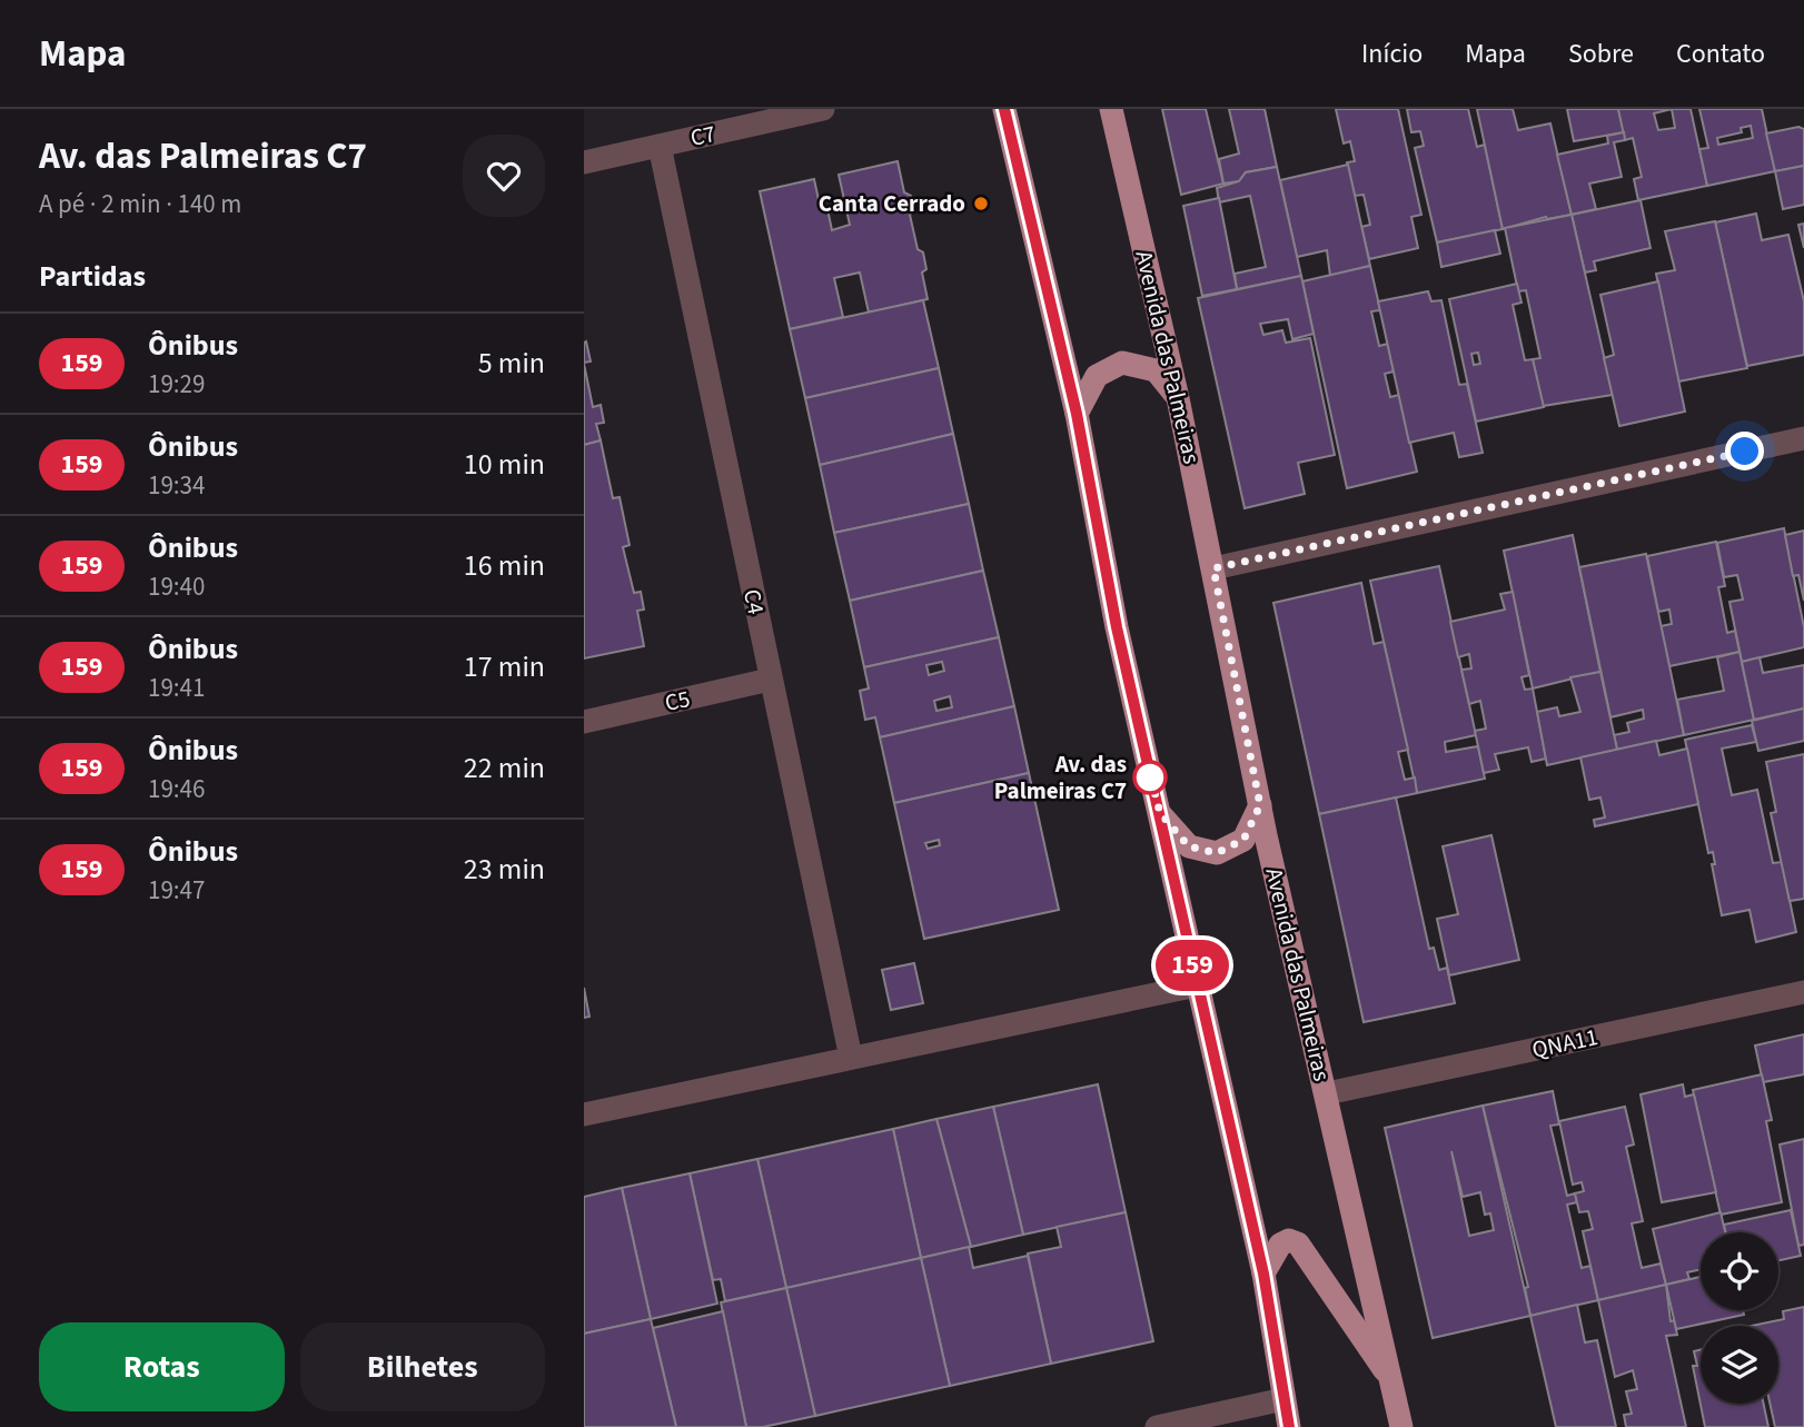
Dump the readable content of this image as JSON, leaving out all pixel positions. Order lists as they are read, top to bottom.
{
  "streets": {
    "main road": ["Avenida das Palmeiras"],
    "street": [
      "C7",
      "C4",
      "C5",
      "QNA11"
    ]
  },
  "crossings": [
    ["C7", "C4"],
    ["Avenida das Palmeiras", "QNA11"],
    ["C4", "C5"]
  ],
  "places": ["Canta Cerrado", "Av. das Palmeiras C7"],
  "lines": ["bus line 159"],
  "page": {
    "header": "Mapa",
    "nav": [
      "Início",
      "Mapa",
      "Sobre",
      "Contato"
    ],
    "heading": [
      ["Av. das Palmeiras C7", "A pé · 2 min · 140 m"],
      "Partidas"
    ],
    "on_map": "159",
    "list": [
      {
        "mark": "159",
        "name": "Ônibus",
        "note": "19:29",
        "value": "5 min"
      },
      {
        "mark": "159",
        "name": "Ônibus",
        "note": "19:34",
        "value": "10 min"
      },
      {
        "mark": "159",
        "name": "Ônibus",
        "note": "19:40",
        "value": "16 min"
      },
      {
        "mark": "159",
        "name": "Ônibus",
        "note": "19:41",
        "value": "17 min"
      },
      {
        "mark": "159",
        "name": "Ônibus",
        "note": "19:46",
        "value": "22 min"
      },
      {
        "mark": "159",
        "name": "Ônibus",
        "note": "19:47",
        "value": "23 min"
      }
    ],
    "buttons": ["Rotas", "Bilhetes"]
  }
}
